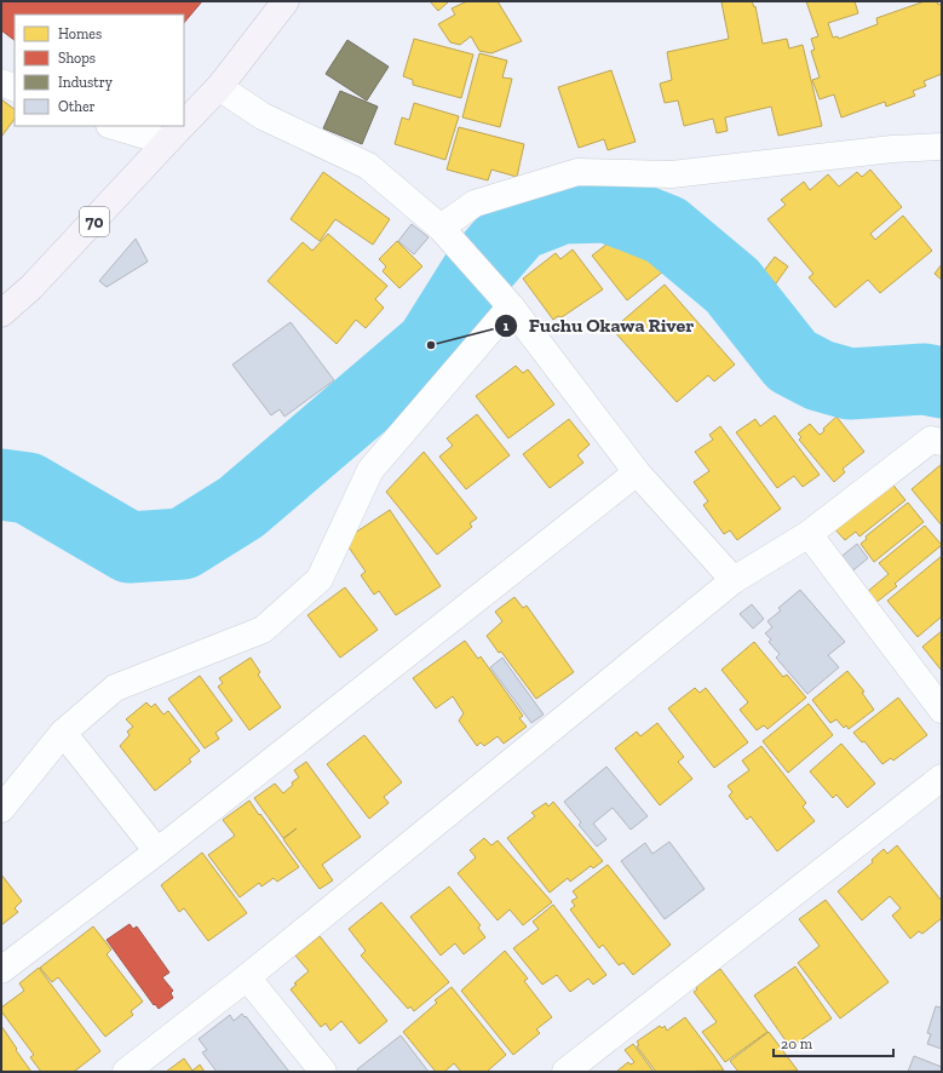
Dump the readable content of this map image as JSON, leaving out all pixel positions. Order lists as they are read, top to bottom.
{
  "streets": {
    "main road": ["70"]
  },
  "places": ["Fuchu Okawa River"],
  "legend": [
    "Homes",
    "Shops",
    "Industry",
    "Other"
  ],
  "scale_bar": "20 m"
}
